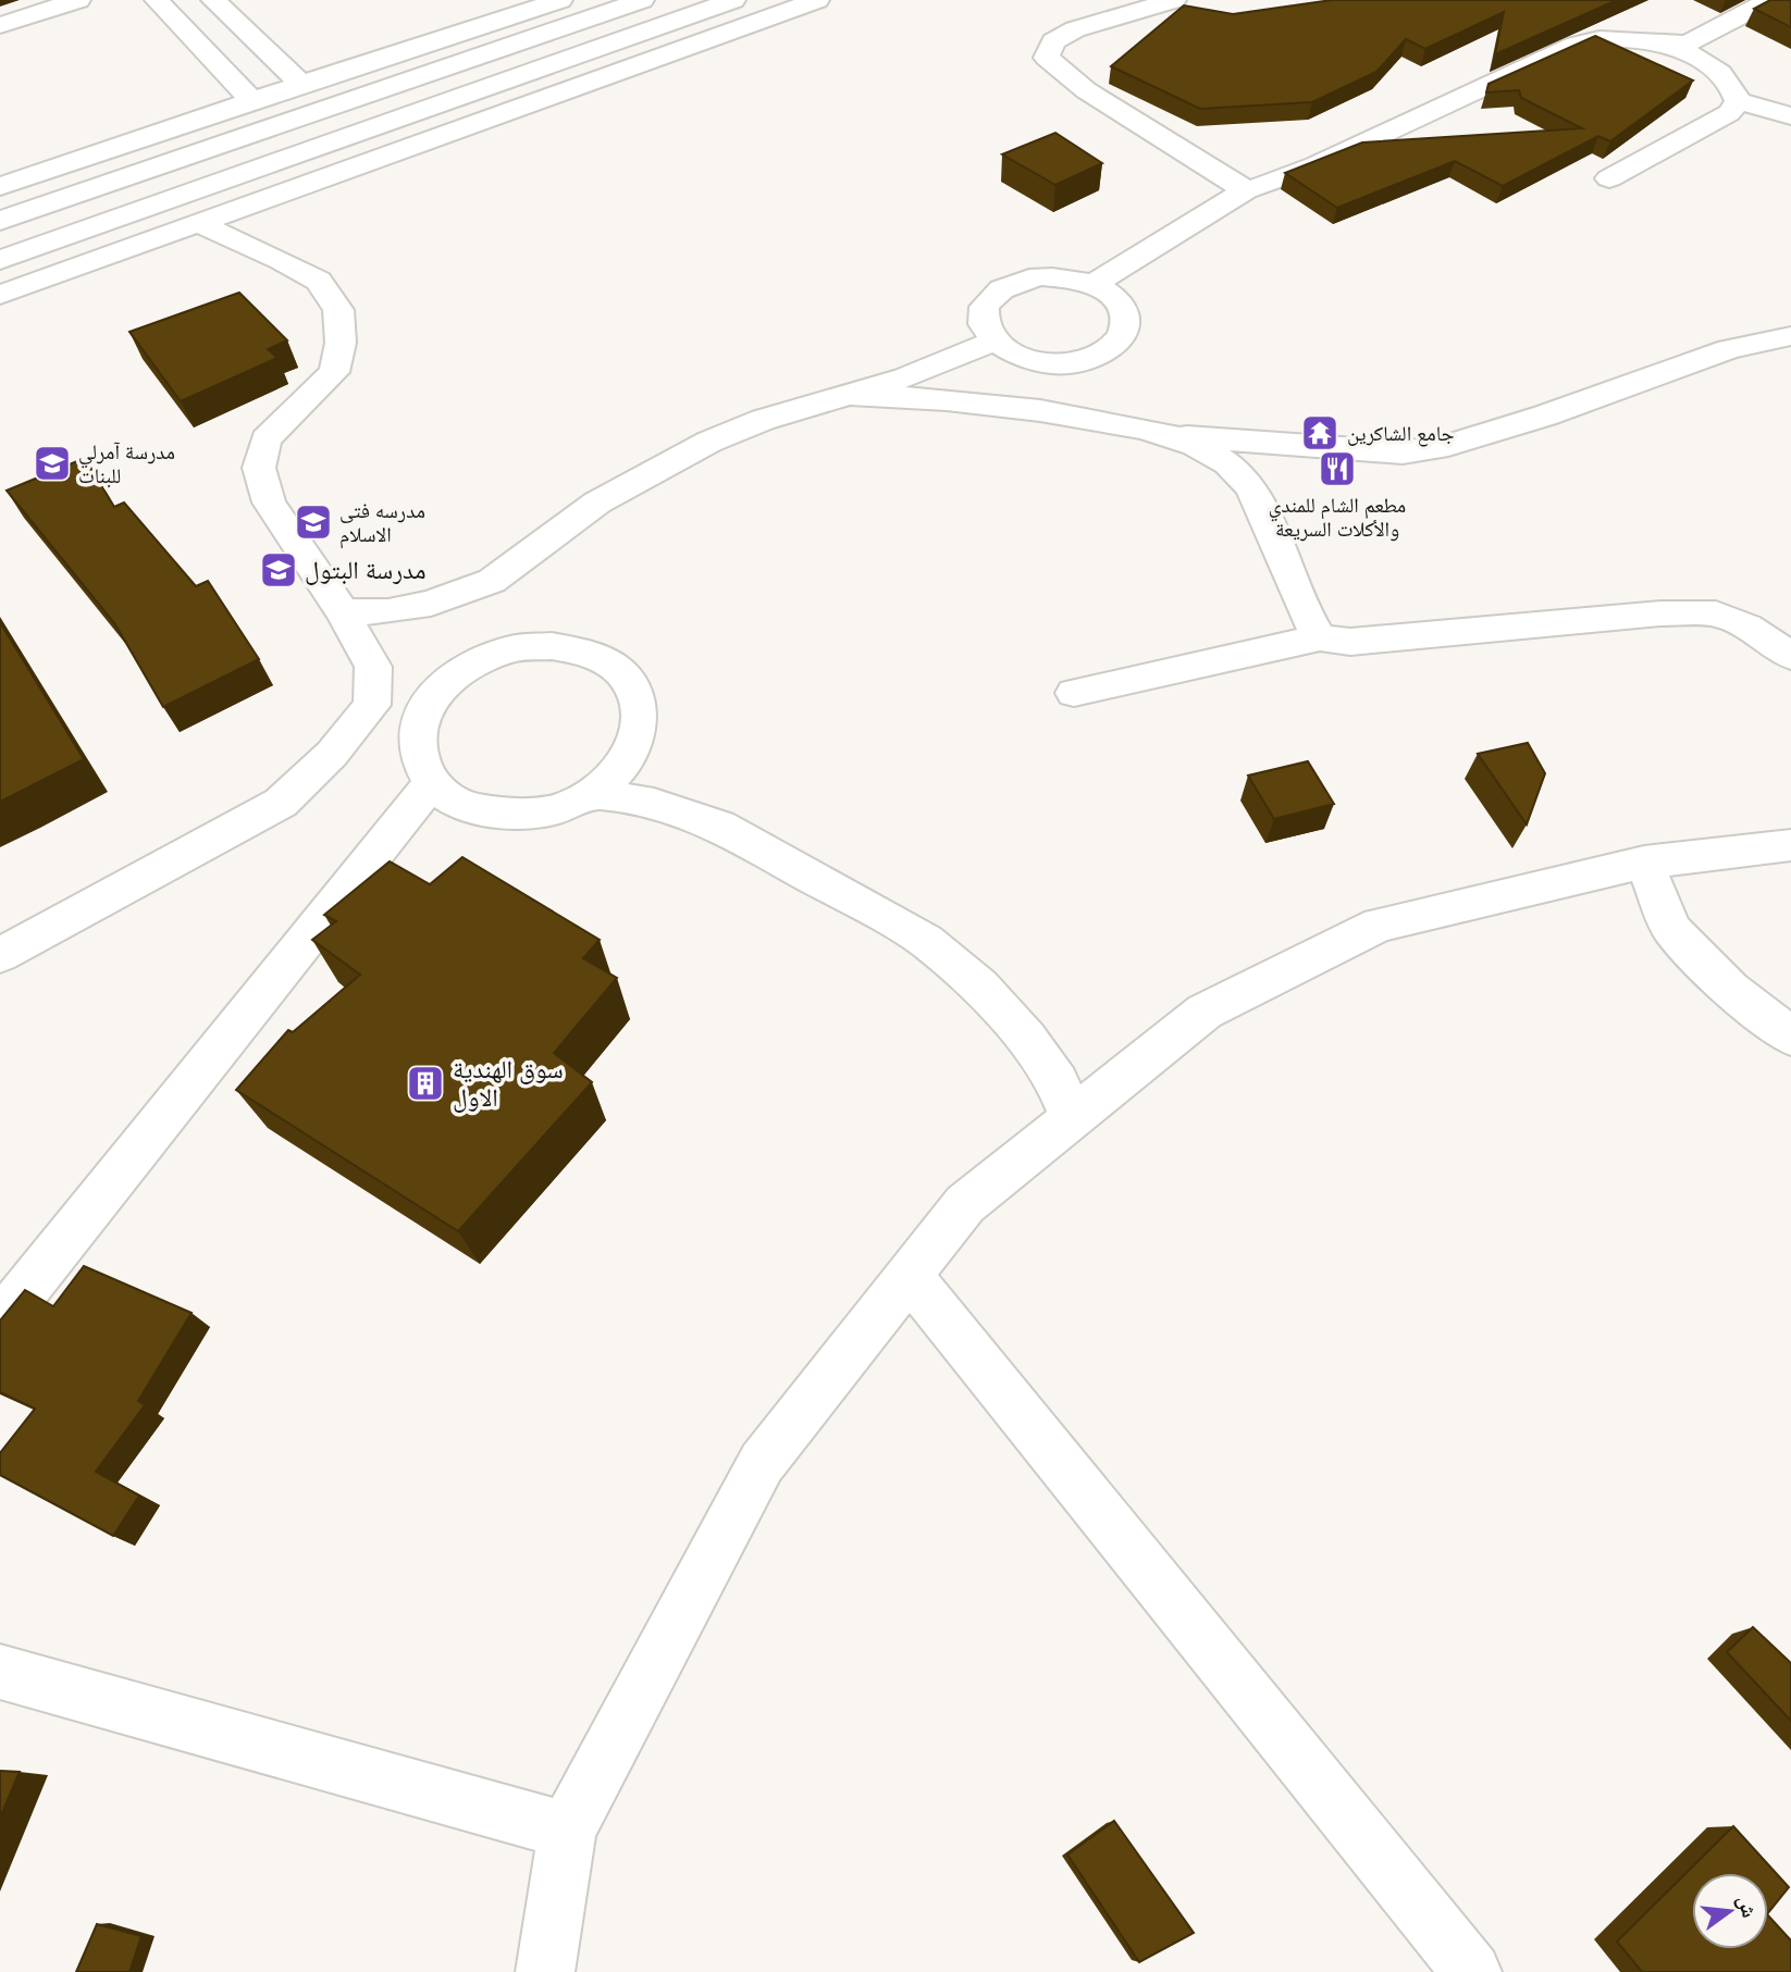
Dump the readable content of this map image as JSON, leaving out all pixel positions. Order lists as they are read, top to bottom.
{
  "places": {
    "temple": ["جامع الشاكرين"],
    "school or university": ["مدرسة آمرلي للبنات", "مدرسه فتى الاسلام", "مدرسة البتول"],
    "restaurant": ["مطعم الشام للمندي والأكلات السريعة"],
    "building": ["سوق الهندية الاول"]
  },
  "north": "right"
}
